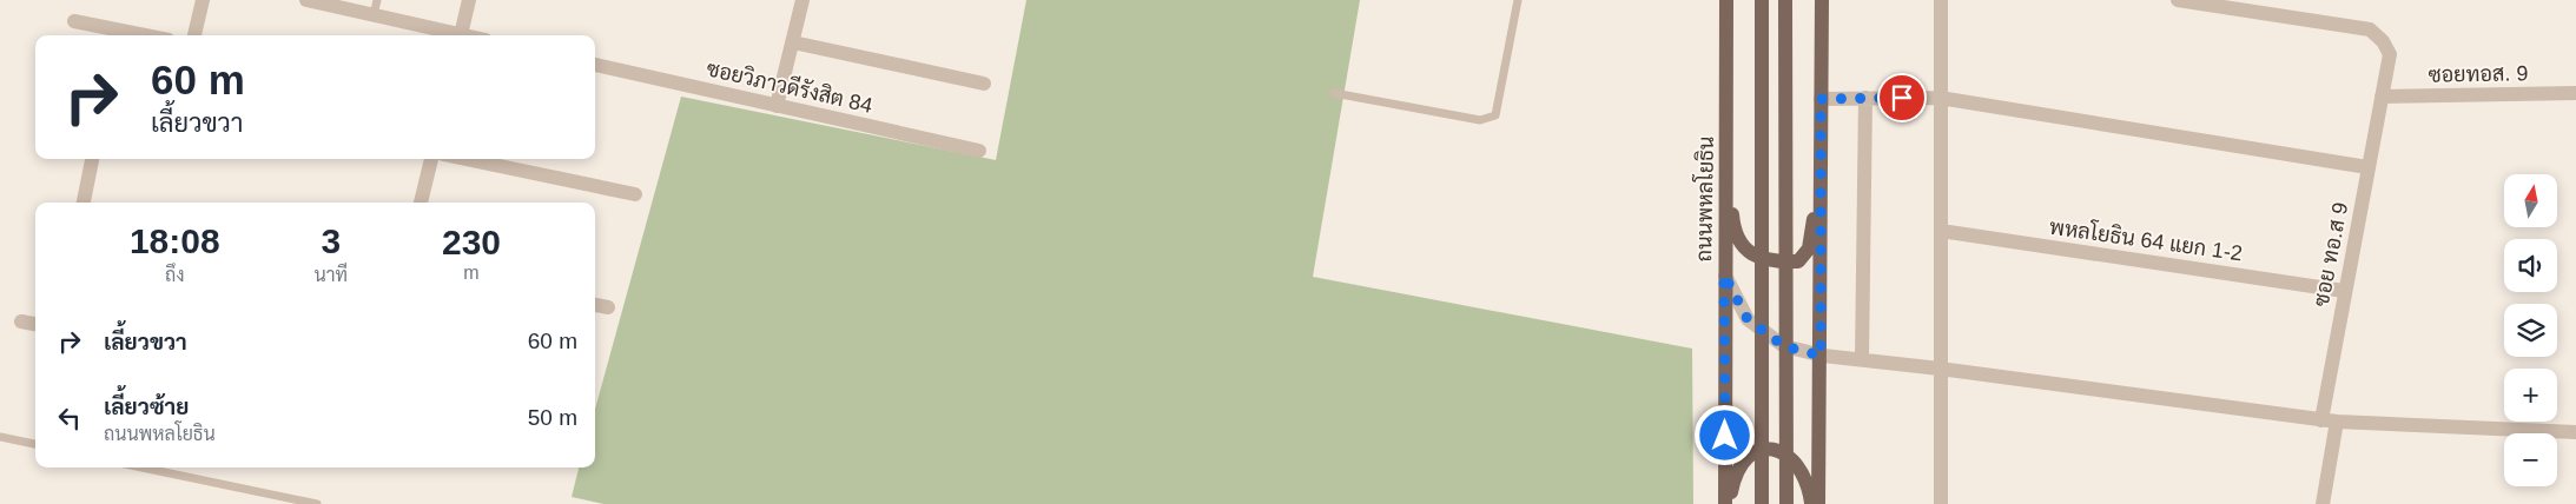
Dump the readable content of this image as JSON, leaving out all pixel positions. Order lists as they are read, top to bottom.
{
  "streets": {
    "main road": ["ถนนพหลโยธิน"],
    "street": [
      "ซอยทอส. 9",
      "ซอยวิภาวดีรังสิต 84",
      "พหลโยธิน 64 แยก 1-2",
      "ซอย ทอ.ส 9"
    ]
  },
  "crossings": [
    ["ซอยทอส. 9", "ซอย ทอ.ส 9"],
    ["พหลโยธิน 64 แยก 1-2", "ซอย ทอ.ส 9"]
  ],
  "north": "top",
  "page": {
    "turn": ["60 m", "เลี้ยวขวา"],
    "map_buttons": ["+", "−"],
    "eta": [
      "18:08",
      "ถึง",
      "3",
      "นาที",
      "230",
      "m"
    ],
    "list": [
      {
        "name": "เลี้ยวขวา",
        "value": "60 m"
      },
      {
        "name": "เลี้ยวซ้าย",
        "note": "ถนนพหลโยธิน",
        "value": "50 m"
      }
    ]
  }
}
